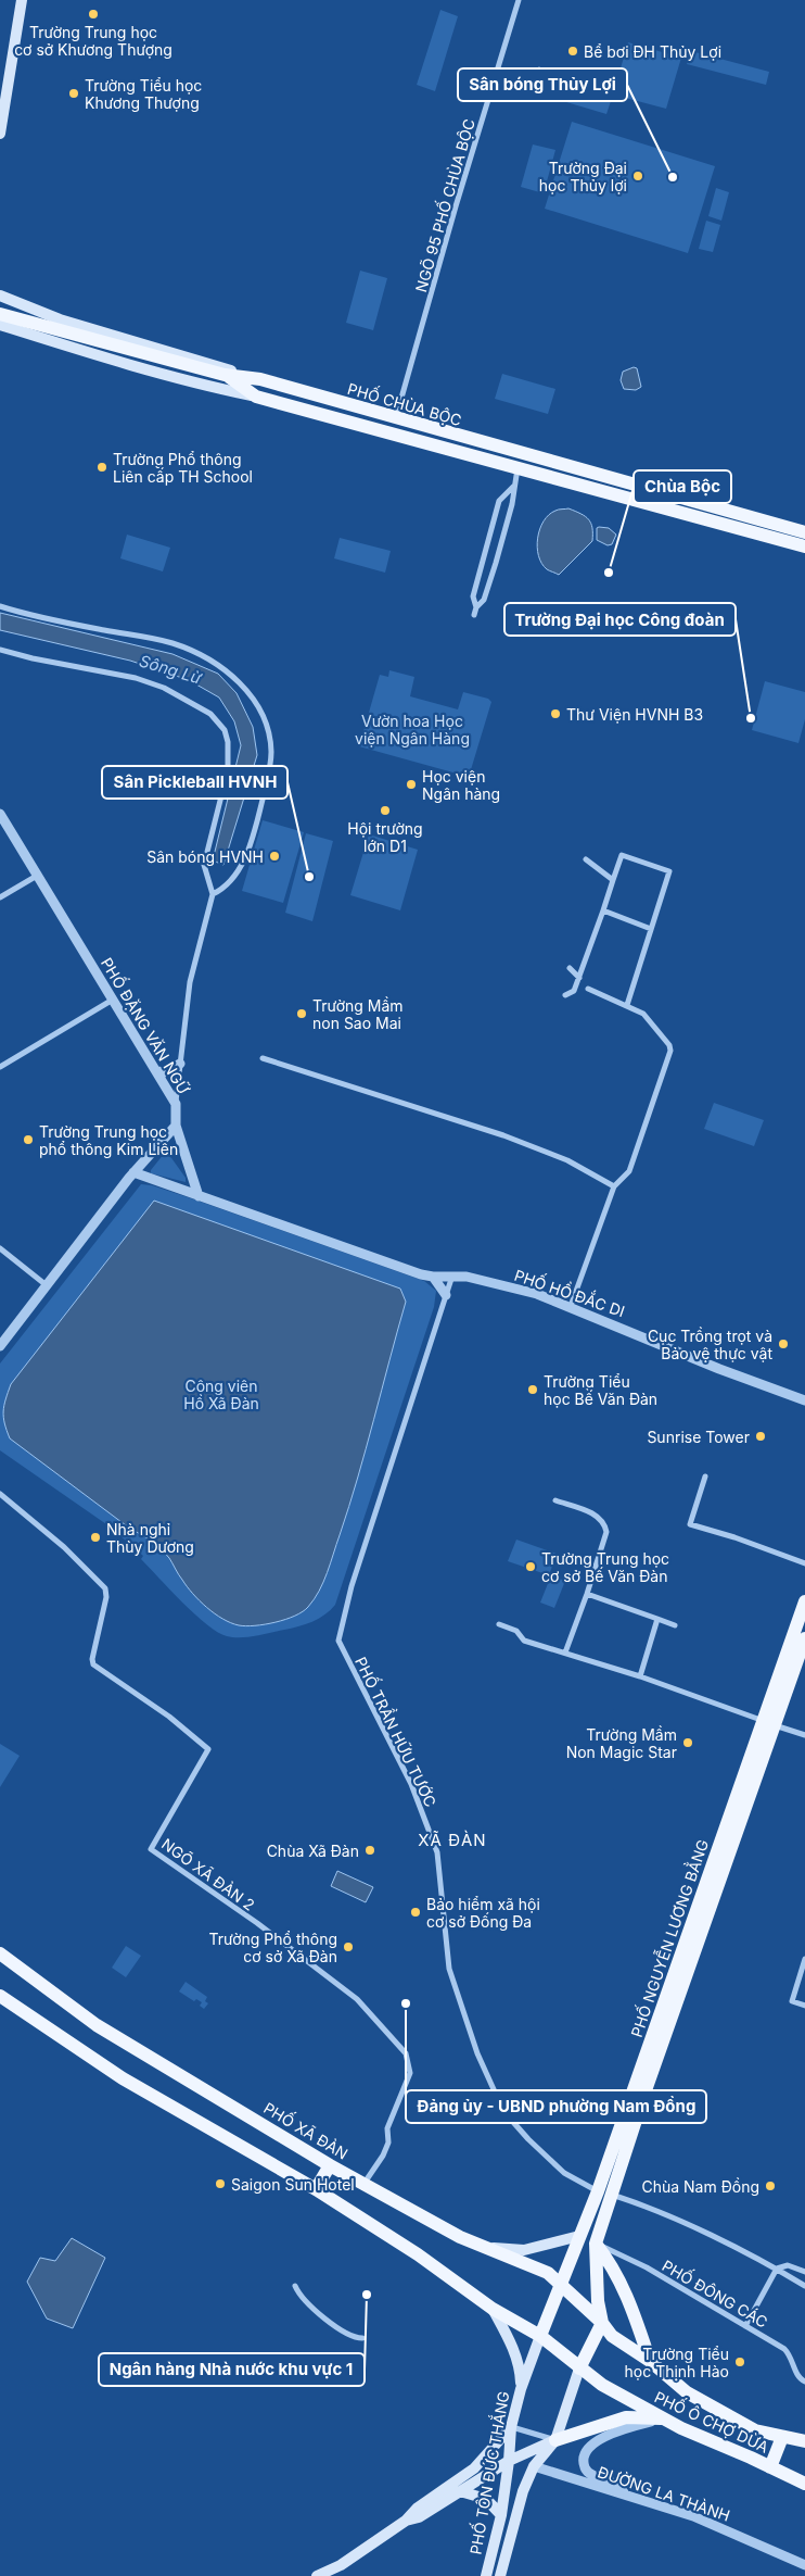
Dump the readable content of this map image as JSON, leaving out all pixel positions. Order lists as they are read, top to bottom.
{
  "streets": {
    "main road": [
      "PHỐ CHÙA BỘC",
      "PHỐ NGUYỄN LƯƠNG BẰNG",
      "PHỐ XÃ ĐÀN",
      "PHỐ Ô CHỢ DỪA",
      "PHỐ TÔN ĐỨC THẮNG",
      "ĐƯỜNG LA THÀNH"
    ],
    "street": [
      "NGÕ 95 PHỐ CHÙA BỘC",
      "PHỐ ĐẶNG VĂN NGỮ",
      "PHỐ HỒ ĐẮC DI",
      "PHỐ TRẦN HỮU TƯỚC",
      "NGÕ XÃ ĐÀN 2",
      "PHỐ ĐÔNG CÁC"
    ]
  },
  "crossings": [
    ["NGÕ 95 PHỐ CHÙA BỘC", "PHỐ CHÙA BỘC"],
    ["PHỐ ĐẶNG VĂN NGỮ", "PHỐ HỒ ĐẮC DI"],
    ["PHỐ HỒ ĐẮC DI", "PHỐ TRẦN HỮU TƯỚC"],
    ["PHỐ TRẦN HỮU TƯỚC", "PHỐ NGUYỄN LƯƠNG BẰNG"],
    ["NGÕ XÃ ĐÀN 2", "PHỐ XÃ ĐÀN"],
    ["PHỐ NGUYỄN LƯƠNG BẰNG", "PHỐ XÃ ĐÀN"],
    ["PHỐ NGUYỄN LƯƠNG BẰNG", "PHỐ ĐÔNG CÁC"],
    ["PHỐ NGUYỄN LƯƠNG BẰNG", "PHỐ Ô CHỢ DỪA"],
    ["PHỐ NGUYỄN LƯƠNG BẰNG", "PHỐ TÔN ĐỨC THẮNG"],
    ["PHỐ XÃ ĐÀN", "PHỐ Ô CHỢ DỪA"],
    ["PHỐ XÃ ĐÀN", "PHỐ TÔN ĐỨC THẮNG"],
    ["PHỐ Ô CHỢ DỪA", "PHỐ TÔN ĐỨC THẮNG"],
    ["PHỐ TÔN ĐỨC THẮNG", "ĐƯỜNG LA THÀNH"]
  ],
  "districts": ["XÃ ĐÀN"],
  "water": ["Sông Lừ"],
  "parks": ["Vườn hoa Học viện Ngân Hàng", "Công viên Hồ Xã Đàn"],
  "places": [
    "Trường Trung học cơ sở Khương Thượng",
    "Bể bơi ĐH Thủy Lợi",
    "Trường Tiểu học Khương Thượng",
    "Trường Đại học Thủy lợi",
    "Sân bóng Thủy Lợi",
    "Trường Phổ thông Liên cấp TH School",
    "Chùa Bộc",
    "Thư Viện HVNH B3",
    "Trường Đại học Công đoàn",
    "Học viện Ngân hàng",
    "Hội trường lớn D1",
    "Sân bóng HVNH",
    "Sân Pickleball HVNH",
    "Trường Mầm non Sao Mai",
    "Trường Trung học phổ thông Kim Liên",
    "Cục Trồng trọt và Bảo vệ thực vật",
    "Trường Tiểu học Bế Văn Đàn",
    "Sunrise Tower",
    "Nhà nghỉ Thùy Dương",
    "Trường Trung học cơ sở Bế Văn Đàn",
    "Trường Mầm Non Magic Star",
    "Chùa Xã Đàn",
    "Bảo hiểm xã hội cơ sở Đống Đa",
    "Trường Phổ thông cơ sở Xã Đàn",
    "Đảng ủy - UBND phường Nam Đồng",
    "Saigon Sun Hotel",
    "Chùa Nam Đồng",
    "Ngân hàng Nhà nước khu vực 1",
    "Trường Tiểu học Thịnh Hào"
  ]
}
